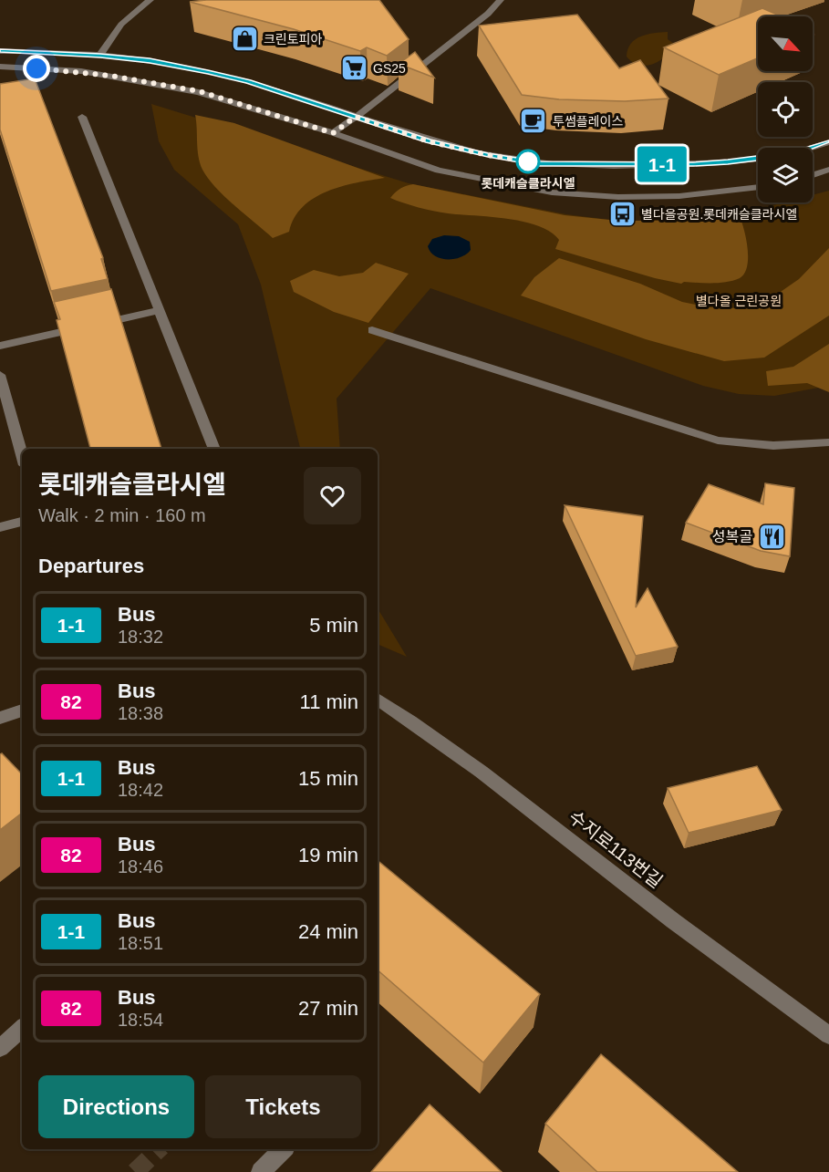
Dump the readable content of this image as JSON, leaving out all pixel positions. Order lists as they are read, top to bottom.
{
  "streets": {
    "street": ["수지로113번길"]
  },
  "parks": ["별다올 근린공원"],
  "places": {
    "shop": ["크린토피아"],
    "supermarket": ["GS25"],
    "cafe": ["투썸플레이스"],
    "other": ["롯데캐슬클라시엘"],
    "bus stop": ["별다을공원.롯데캐슬클라시엘"],
    "restaurant": ["성복골"]
  },
  "lines": ["bus line 1-1"],
  "north": "bottom right",
  "page": {
    "on_map": "1-1",
    "heading": [
      ["롯데캐슬클라시엘", "Walk · 2 min · 160 m"],
      "Departures"
    ],
    "list": [
      {
        "mark": "1-1",
        "name": "Bus",
        "note": "18:32",
        "value": "5 min"
      },
      {
        "mark": "82",
        "name": "Bus",
        "note": "18:38",
        "value": "11 min"
      },
      {
        "mark": "1-1",
        "name": "Bus",
        "note": "18:42",
        "value": "15 min"
      },
      {
        "mark": "82",
        "name": "Bus",
        "note": "18:46",
        "value": "19 min"
      },
      {
        "mark": "1-1",
        "name": "Bus",
        "note": "18:51",
        "value": "24 min"
      },
      {
        "mark": "82",
        "name": "Bus",
        "note": "18:54",
        "value": "27 min"
      }
    ],
    "buttons": ["Directions", "Tickets"]
  }
}
